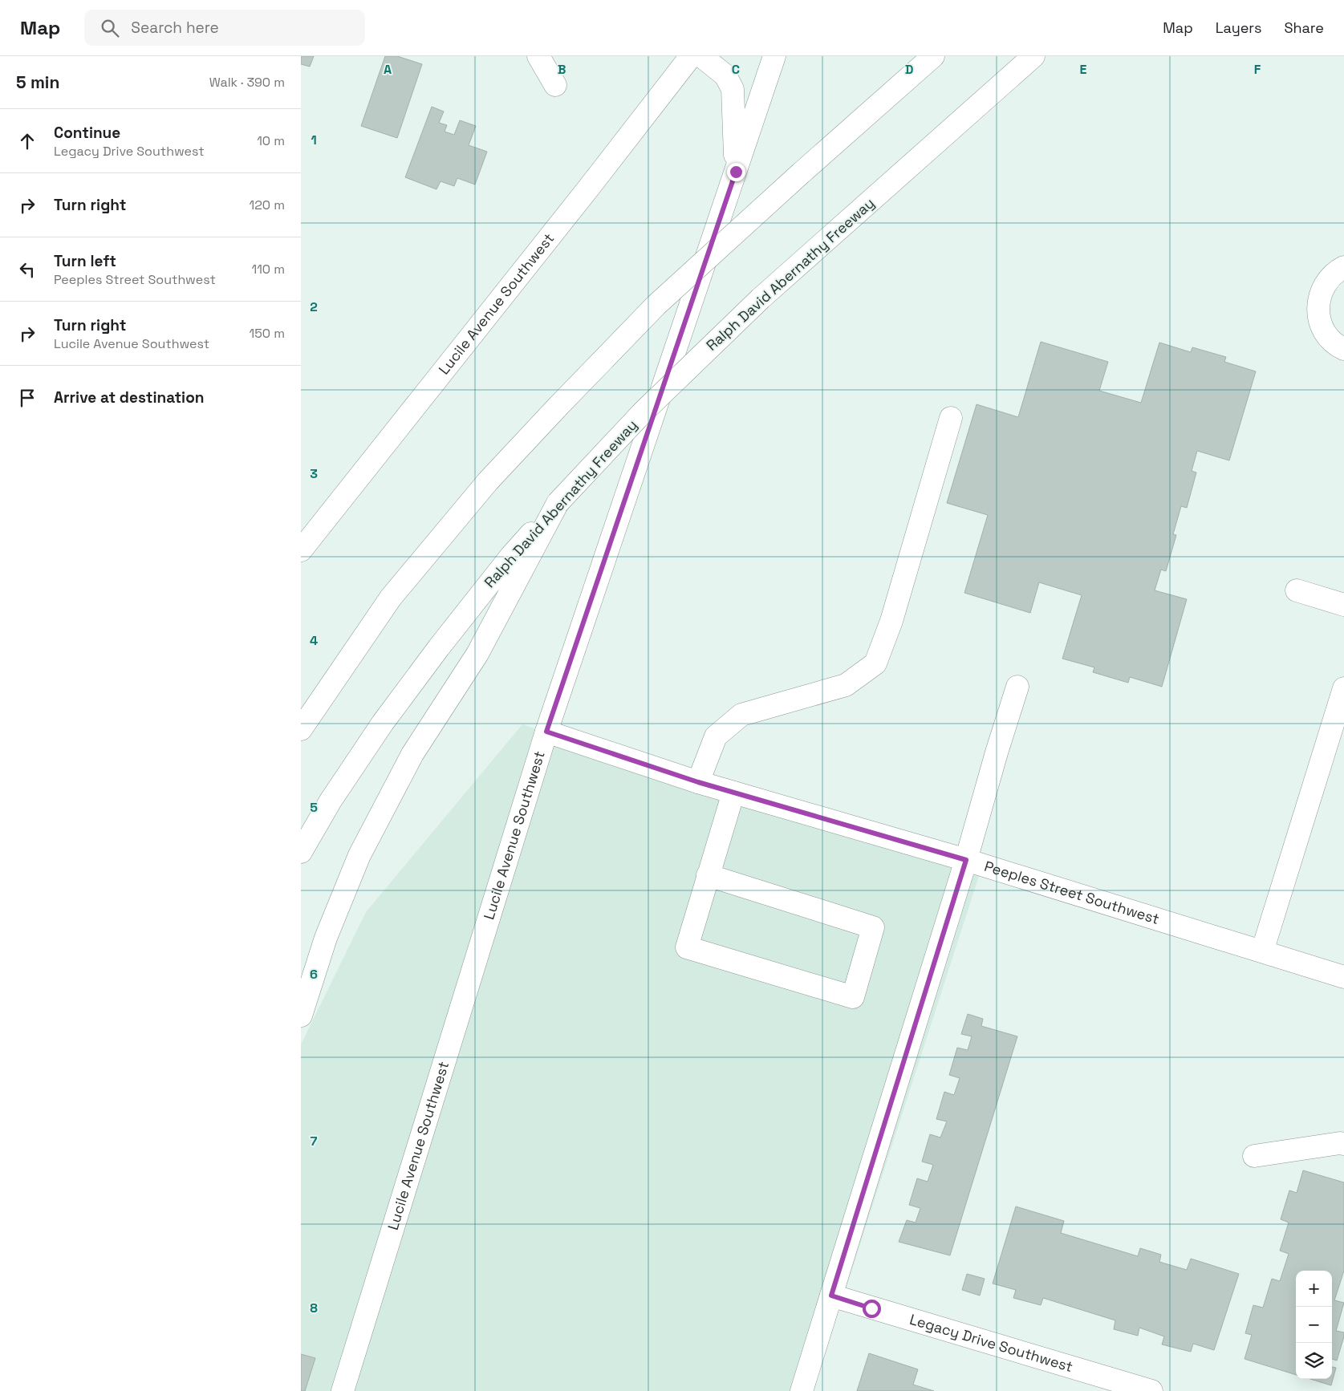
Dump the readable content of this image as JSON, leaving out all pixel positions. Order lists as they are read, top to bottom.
{
  "streets": {
    "main road": [
      "Ralph David Abernathy Freeway",
      "Lucile Avenue Southwest",
      "Peeples Street Southwest",
      "Legacy Drive Southwest"
    ]
  },
  "crossings": [
    ["Lucile Avenue Southwest", "Peeples Street Southwest"]
  ],
  "page": {
    "header": "Map",
    "search": "Search here",
    "nav": ["Map", "Layers", "Share"],
    "heading": ["5 min", "Walk · 390 m"],
    "list": [
      ["Continue", "Legacy Drive Southwest", "10 m"],
      ["Turn right", "120 m"],
      ["Turn left", "Peeples Street Southwest", "110 m"],
      ["Turn right", "Lucile Avenue Southwest", "150 m"],
      "Arrive at destination"
    ],
    "map_buttons": ["+", "−"]
  },
  "grid": {
    "columns": [
      "A",
      "B",
      "C",
      "D",
      "E",
      "F"
    ],
    "rows": [
      "1",
      "2",
      "3",
      "4",
      "5",
      "6",
      "7",
      "8"
    ]
  }
}
